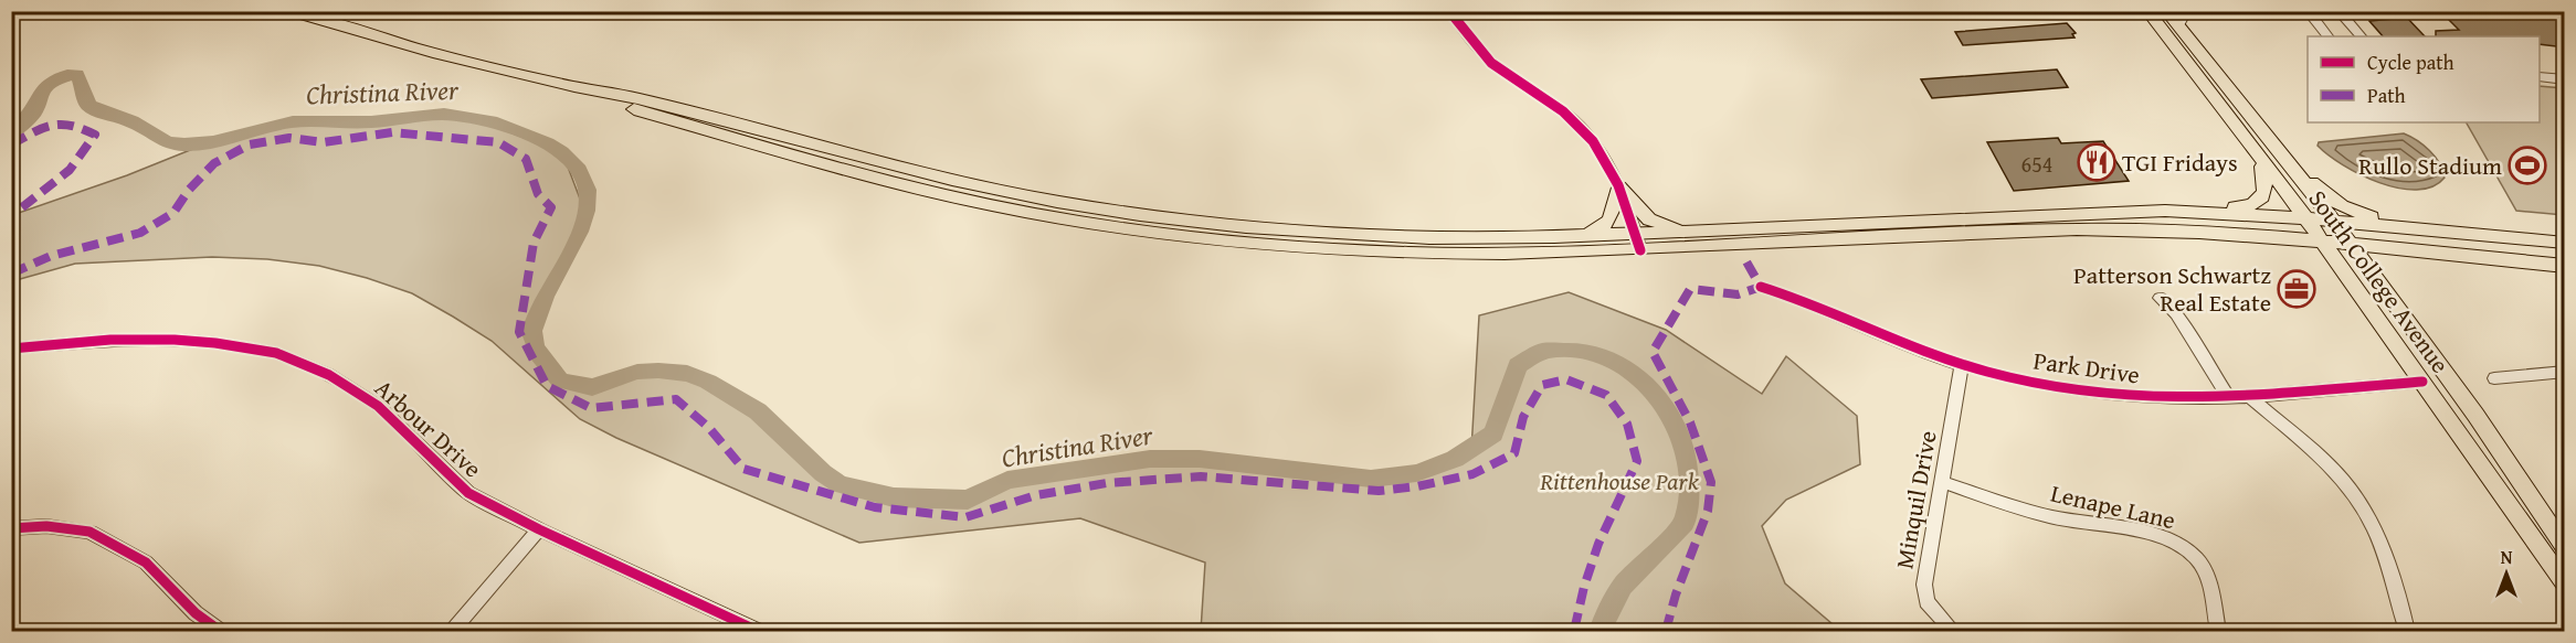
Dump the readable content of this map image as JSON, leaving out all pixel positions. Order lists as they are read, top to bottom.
{
  "streets": {
    "main road": ["South College Avenue"],
    "street": [
      "Park Drive",
      "Arbour Drive",
      "Minquil Drive",
      "Lenape Lane"
    ]
  },
  "crossings": [
    ["South College Avenue", "Park Drive"],
    ["Park Drive", "Minquil Drive"],
    ["Minquil Drive", "Lenape Lane"]
  ],
  "water": ["Christina River"],
  "parks": ["Rittenhouse Park"],
  "places": {
    "restaurant": ["TGI Fridays"],
    "sports": ["Rullo Stadium"],
    "office": ["Patterson Schwartz Real Estate"]
  },
  "house_numbers": ["654"],
  "legend": ["Cycle path", "Path"],
  "north": "top"
}
